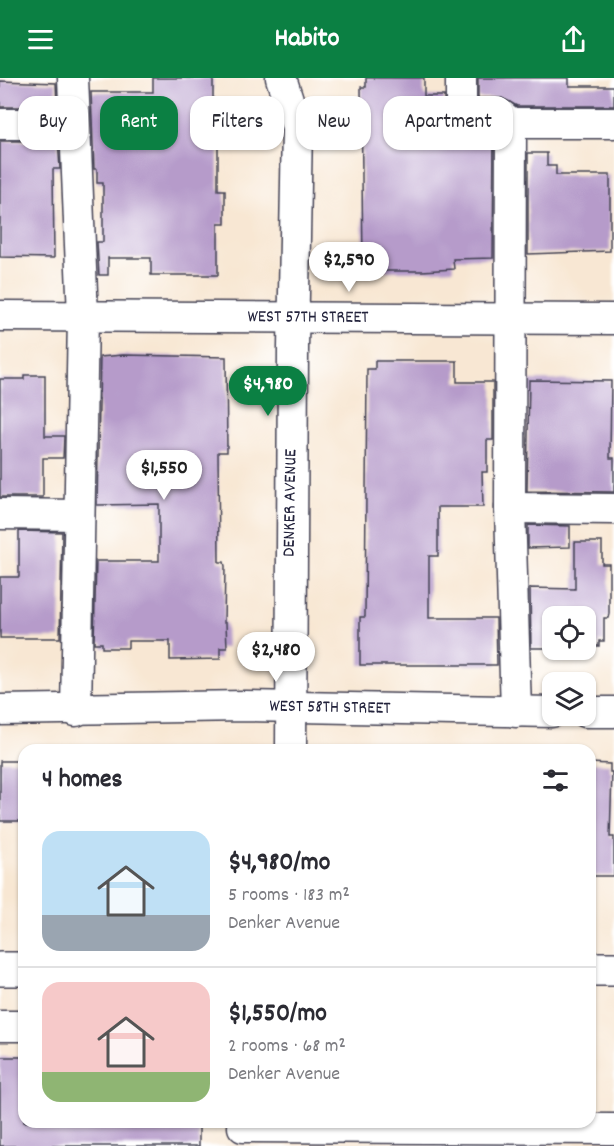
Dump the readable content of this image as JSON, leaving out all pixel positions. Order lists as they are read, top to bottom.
{
  "streets": {
    "street": ["WEST 57TH STREET", "DENKER AVENUE", "WEST 58TH STREET"]
  },
  "crossings": [
    ["WEST 57TH STREET", "DENKER AVENUE"],
    ["DENKER AVENUE", "WEST 58TH STREET"]
  ],
  "page": {
    "header": "Habito",
    "chip": [
      "Buy",
      "Rent",
      "Filters",
      "New",
      "Apartment"
    ],
    "price": [
      "$2,590",
      "$4,980",
      "$1,550",
      "$2,480"
    ],
    "heading": "4 homes",
    "list": [
      {
        "name": "$4,980/mo",
        "note": "5 rooms · 183 m² · Denker Avenue"
      },
      {
        "name": "$1,550/mo",
        "note": "2 rooms · 68 m² · Denker Avenue"
      }
    ]
  }
}
